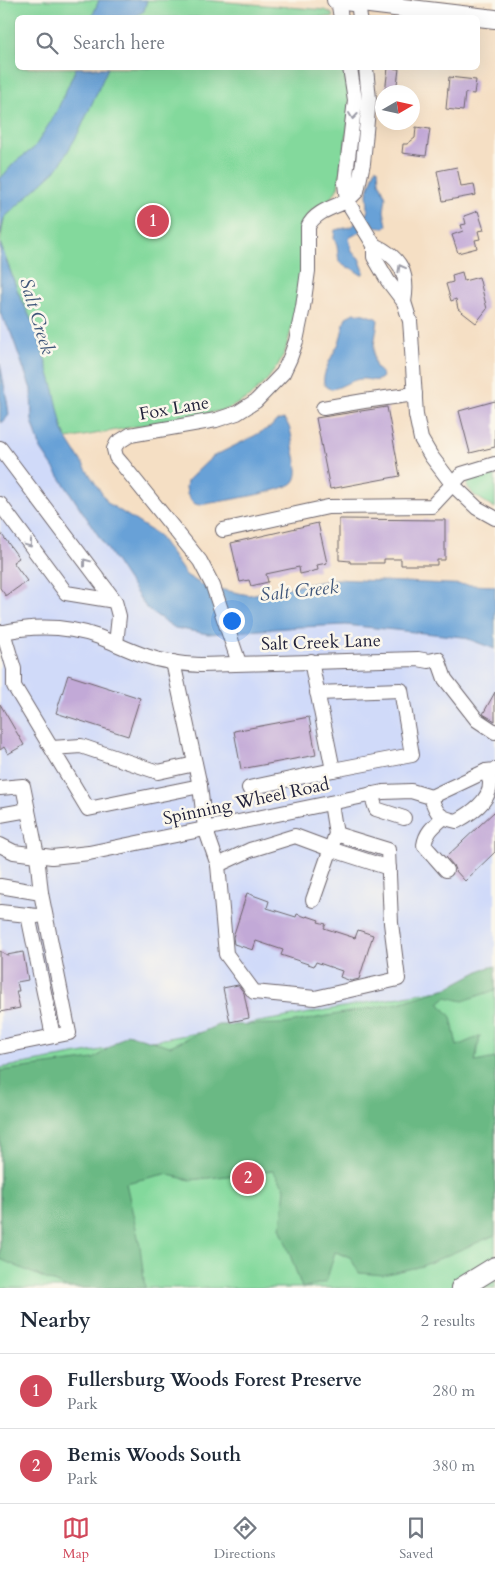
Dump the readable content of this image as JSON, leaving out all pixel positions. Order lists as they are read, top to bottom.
{
  "streets": {
    "street": ["Fox Lane", "Salt Creek Lane", "Spinning Wheel Road"]
  },
  "crossings": [
    ["Fox Lane", "Salt Creek Lane"]
  ],
  "water": ["Salt Creek"],
  "north": "right",
  "page": {
    "search": "Search here",
    "pins": ["1", "2"],
    "heading": ["Nearby", "2 results"],
    "list": [
      {
        "mark": "1",
        "name": "Fullersburg Woods Forest Preserve",
        "note": "Park",
        "value": "280 m"
      },
      {
        "mark": "2",
        "name": "Bemis Woods South",
        "note": "Park",
        "value": "380 m"
      }
    ],
    "nav": ["Map", "Directions", "Saved"]
  }
}
